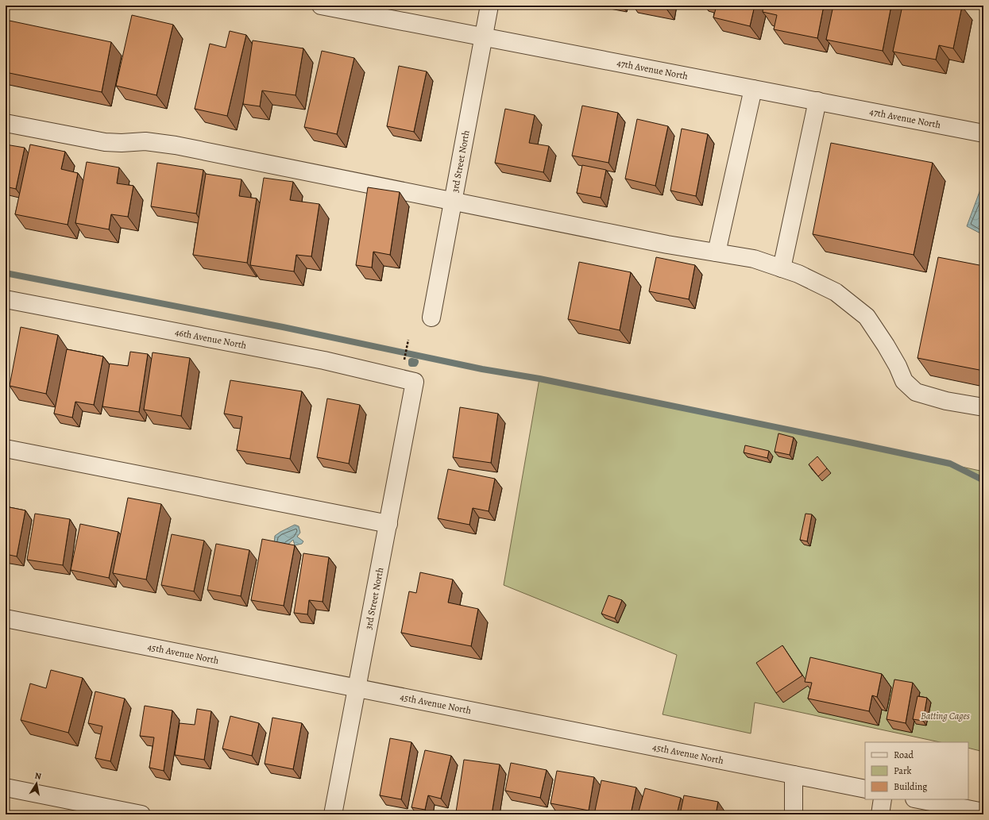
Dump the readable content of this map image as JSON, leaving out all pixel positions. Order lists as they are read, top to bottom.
{
  "streets": {
    "street": [
      "47th Avenue North",
      "3rd Street North",
      "46th Avenue North",
      "45th Avenue North"
    ]
  },
  "crossings": [
    ["47th Avenue North", "3rd Street North"],
    ["3rd Street North", "46th Avenue North"],
    ["3rd Street North", "45th Avenue North"]
  ],
  "parks": ["Batting Cages"],
  "legend": ["Road", "Park", "Building"],
  "north": "top"
}
